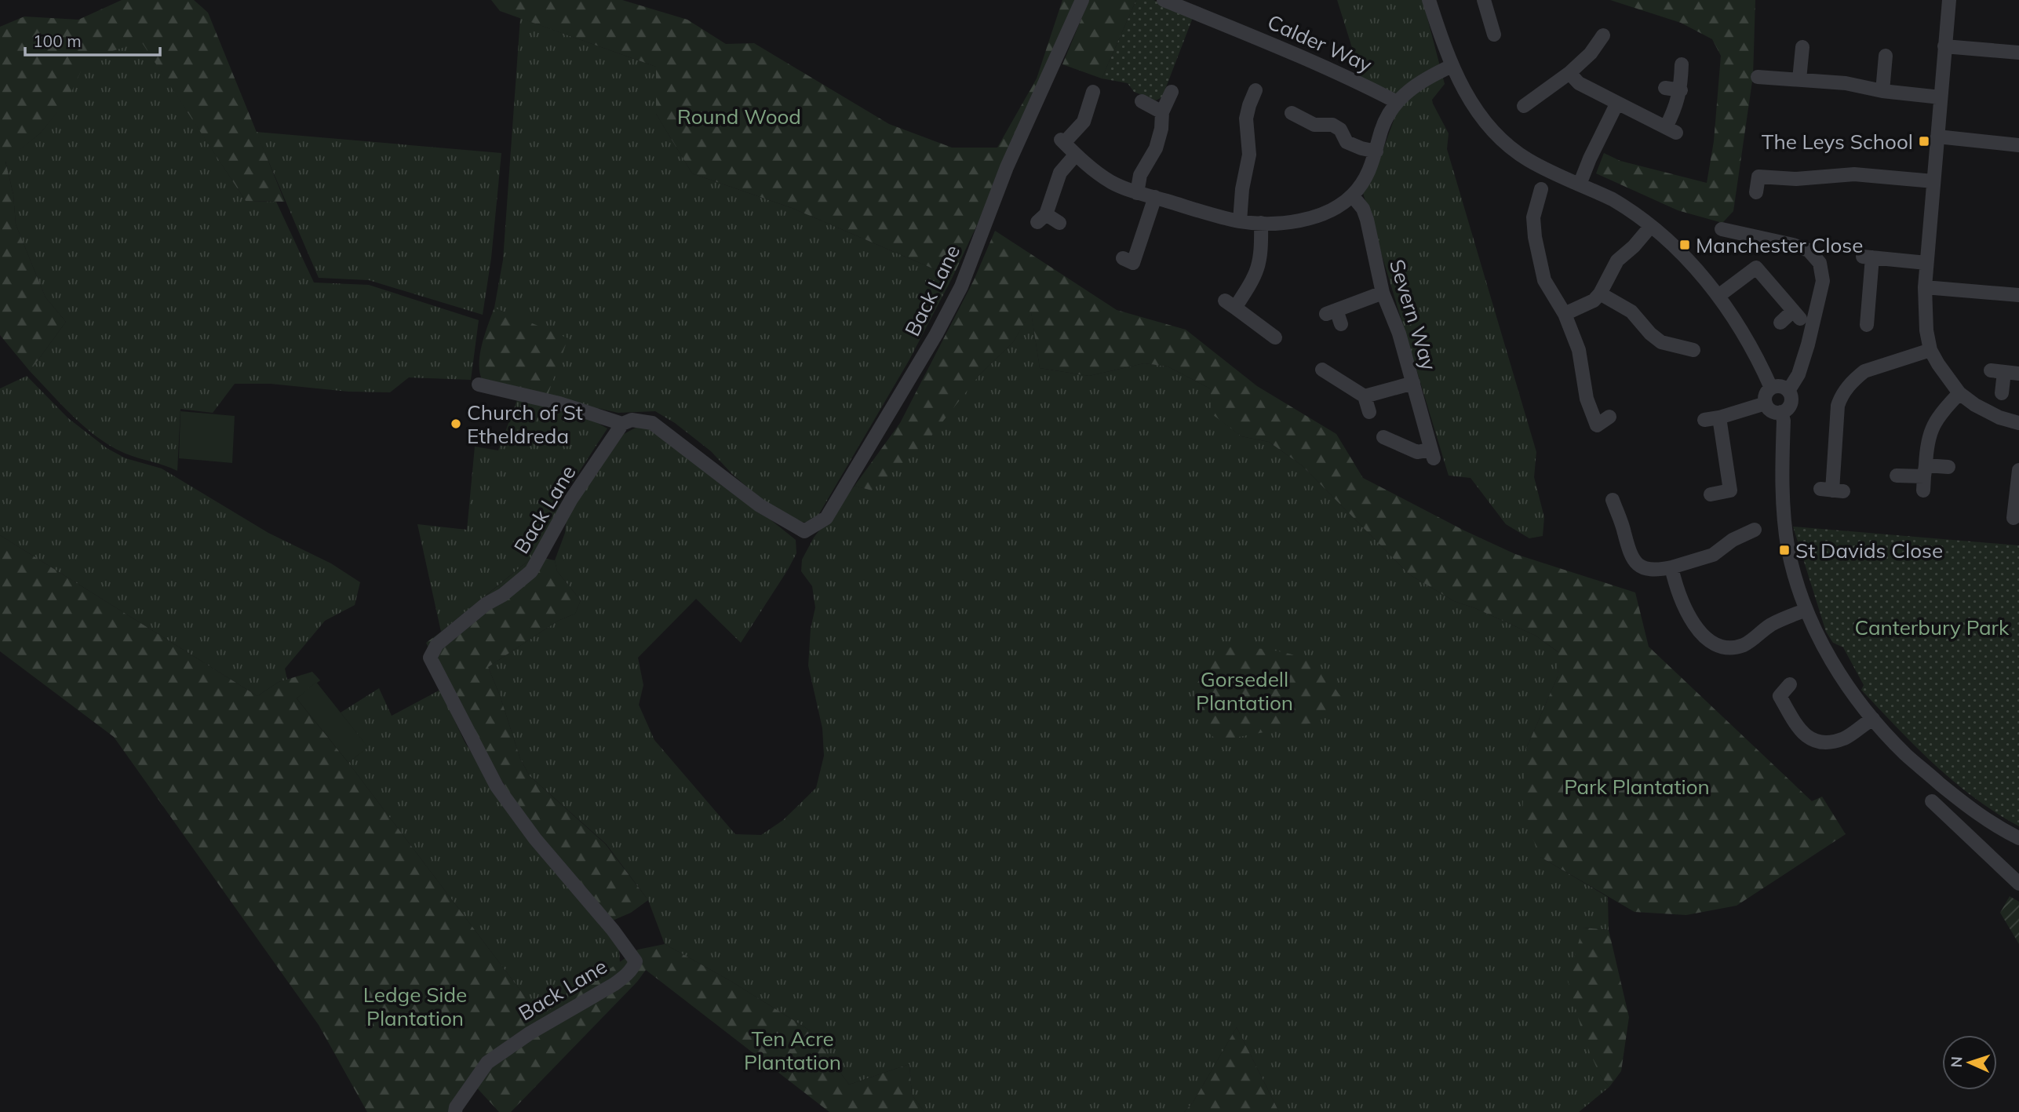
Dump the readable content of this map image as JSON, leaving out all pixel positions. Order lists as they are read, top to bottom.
{
  "streets": {
    "street": ["Calder Way", "Back Lane", "Severn Way"]
  },
  "parks": [
    "Round Wood",
    "Canterbury Park",
    "Gorsedell Plantation",
    "Park Plantation",
    "Ledge Side Plantation",
    "Ten Acre Plantation"
  ],
  "places": {
    "transit": ["The Leys School", "Manchester Close", "St Davids Close"],
    "other": ["Church of St Etheldreda"]
  },
  "scale_bar": "100 m",
  "north": "left"
}
